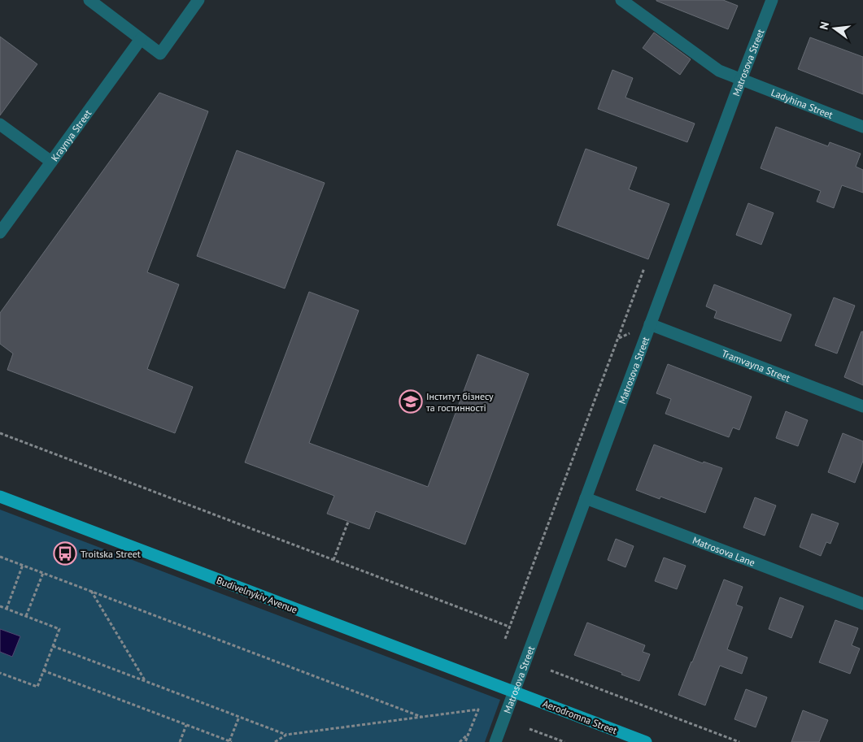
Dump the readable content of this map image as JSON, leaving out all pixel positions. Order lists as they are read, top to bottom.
{
  "streets": {
    "main road": ["Budivelnykiv Avenue", "Aerodromna Street"],
    "street": [
      "Matrosova Street",
      "Ladyhina Street",
      "Kraynya Street",
      "Tramvayna Street",
      "Matrosova Lane"
    ]
  },
  "crossings": [
    ["Matrosova Street", "Ladyhina Street"],
    ["Matrosova Street", "Tramvayna Street"],
    ["Matrosova Street", "Matrosova Lane"],
    ["Matrosova Street", "Budivelnykiv Avenue"],
    ["Matrosova Street", "Aerodromna Street"],
    ["Budivelnykiv Avenue", "Aerodromna Street"]
  ],
  "places": {
    "school or university": ["Інститут бізнесу та гостинності"],
    "bus stop": ["Troitska Street"]
  },
  "north": "left"
}
